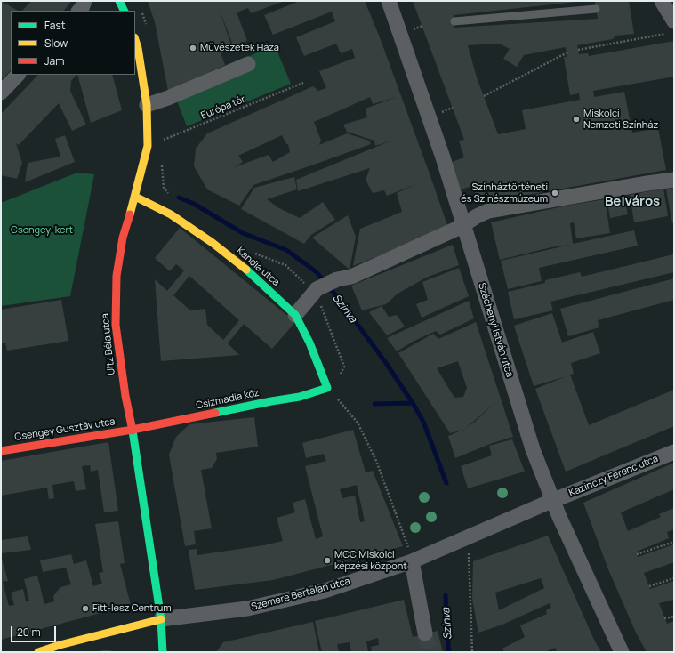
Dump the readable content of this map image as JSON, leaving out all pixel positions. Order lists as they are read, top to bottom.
{
  "streets": {
    "street": [
      "Kandia utca",
      "Széchenyi István utca",
      "Uitz Béla utca",
      "Csizmadia köz",
      "Csengey Gusztáv utca",
      "Kazinczy Ferenc utca",
      "Szemere Bertalan utca"
    ],
    "path": ["Európa tér"]
  },
  "crossings": [
    ["Európa tér", "Uitz Béla utca"],
    ["Kandia utca", "Uitz Béla utca"],
    ["Kandia utca", "Csizmadia köz"],
    ["Széchenyi István utca", "Kazinczy Ferenc utca"],
    ["Széchenyi István utca", "Szemere Bertalan utca"],
    ["Uitz Béla utca", "Csizmadia köz"],
    ["Uitz Béla utca", "Csengey Gusztáv utca"],
    ["Uitz Béla utca", "Szemere Bertalan utca"],
    ["Csizmadia köz", "Csengey Gusztáv utca"],
    ["Kazinczy Ferenc utca", "Szemere Bertalan utca"]
  ],
  "districts": ["Belváros"],
  "water": ["Szinva"],
  "parks": ["Csengey-kert"],
  "places": [
    "Művészetek Háza",
    "Miskolci Nemzeti Színház",
    "Színháztörténeti és Színészmúzeum",
    "MCC Miskolci képzési központ",
    "Fitt-lesz Centrum"
  ],
  "legend": ["Fast", "Slow", "Jam"],
  "scale_bar": "20 m"
}
